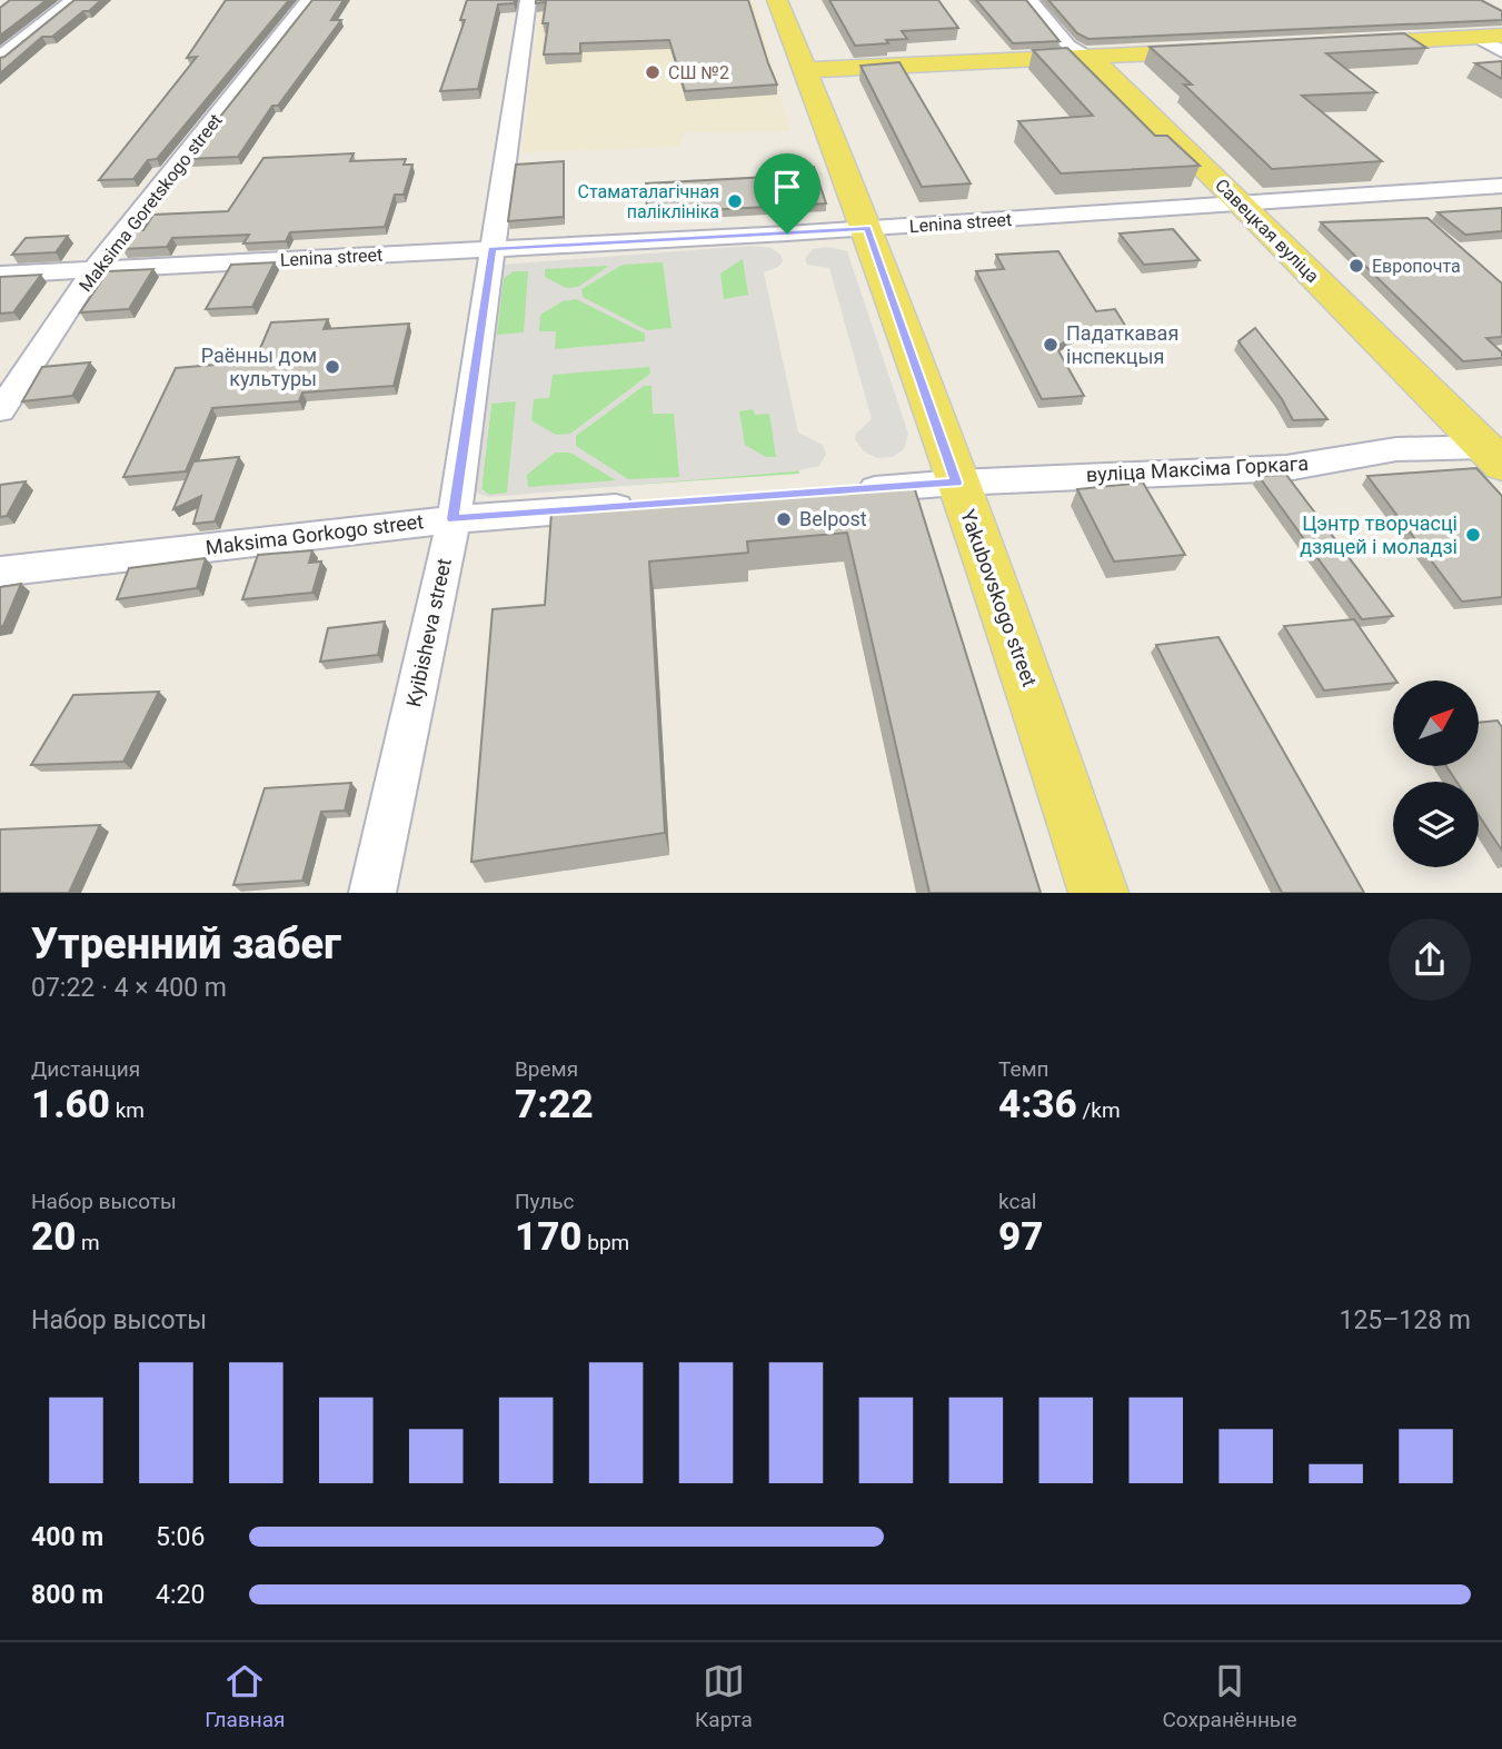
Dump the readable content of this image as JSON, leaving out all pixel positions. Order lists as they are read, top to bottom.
{
  "streets": {
    "main road": ["Савецкая вуліца", "Yakubovskogo street"],
    "street": [
      "Maksima Goretskogo street",
      "Lenina street",
      "вуліца Максіма Горкага",
      "Maksima Gorkogo street",
      "Kyibisheva street"
    ]
  },
  "crossings": [
    ["Maksima Goretskogo street", "Lenina street"],
    ["Lenina street", "Савецкая вуліца"],
    ["Lenina street", "Yakubovskogo street"],
    ["Lenina street", "Kyibisheva street"],
    ["Савецкая вуліца", "вуліца Максіма Горкага"],
    ["вуліца Максіма Горкага", "Yakubovskogo street"],
    ["Maksima Gorkogo street", "Kyibisheva street"]
  ],
  "places": [
    "СШ №2",
    "Стаматалагічная паліклініка",
    "Европочта",
    "Падаткавая інспекцыя",
    "Раённы дом культуры",
    "Belpost",
    "Цэнтр творчасці дзяцей і моладзі"
  ],
  "north": "top right",
  "page": {
    "heading": ["Утренний забег", "07:22 · 4 × 400 m"],
    "stats": [
      ["Дистанция", "1.60 km"],
      ["Время", "7:22"],
      ["Темп", "4:36 /km"],
      ["Набор высоты", "20 m"],
      ["Пульс", "170 bpm"],
      ["kcal", "97"]
    ],
    "chart": ["Набор высоты", "125–128 m"],
    "list": [
      {
        "name": "400 m",
        "note": "5:06"
      },
      {
        "name": "800 m",
        "note": "4:20"
      }
    ],
    "tabs": ["Главная", "Карта", "Сохранённые"]
  }
}
